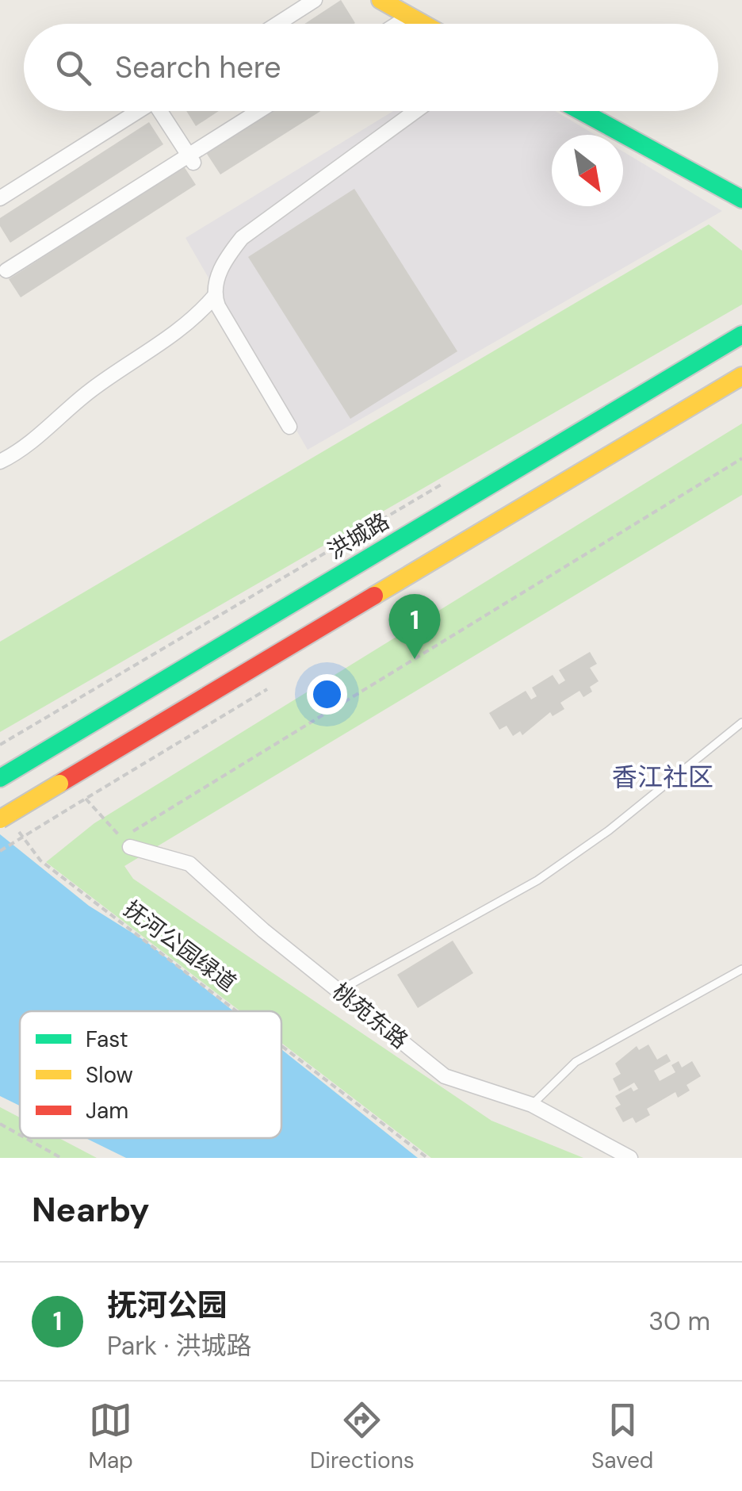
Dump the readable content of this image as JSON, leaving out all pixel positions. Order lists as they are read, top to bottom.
{
  "streets": {
    "main road": ["洪城路"],
    "street": ["桃苑东路"],
    "path": ["抚河公园绿道"]
  },
  "districts": ["香江社区"],
  "legend": ["Fast", "Slow", "Jam"],
  "north": "bottom right",
  "page": {
    "search": "Search here",
    "pins": "1",
    "heading": "Nearby",
    "list": [
      {
        "mark": "1",
        "name": "抚河公园",
        "note": "Park · 洪城路",
        "value": "30 m"
      }
    ],
    "nav": ["Map", "Directions", "Saved"]
  }
}
